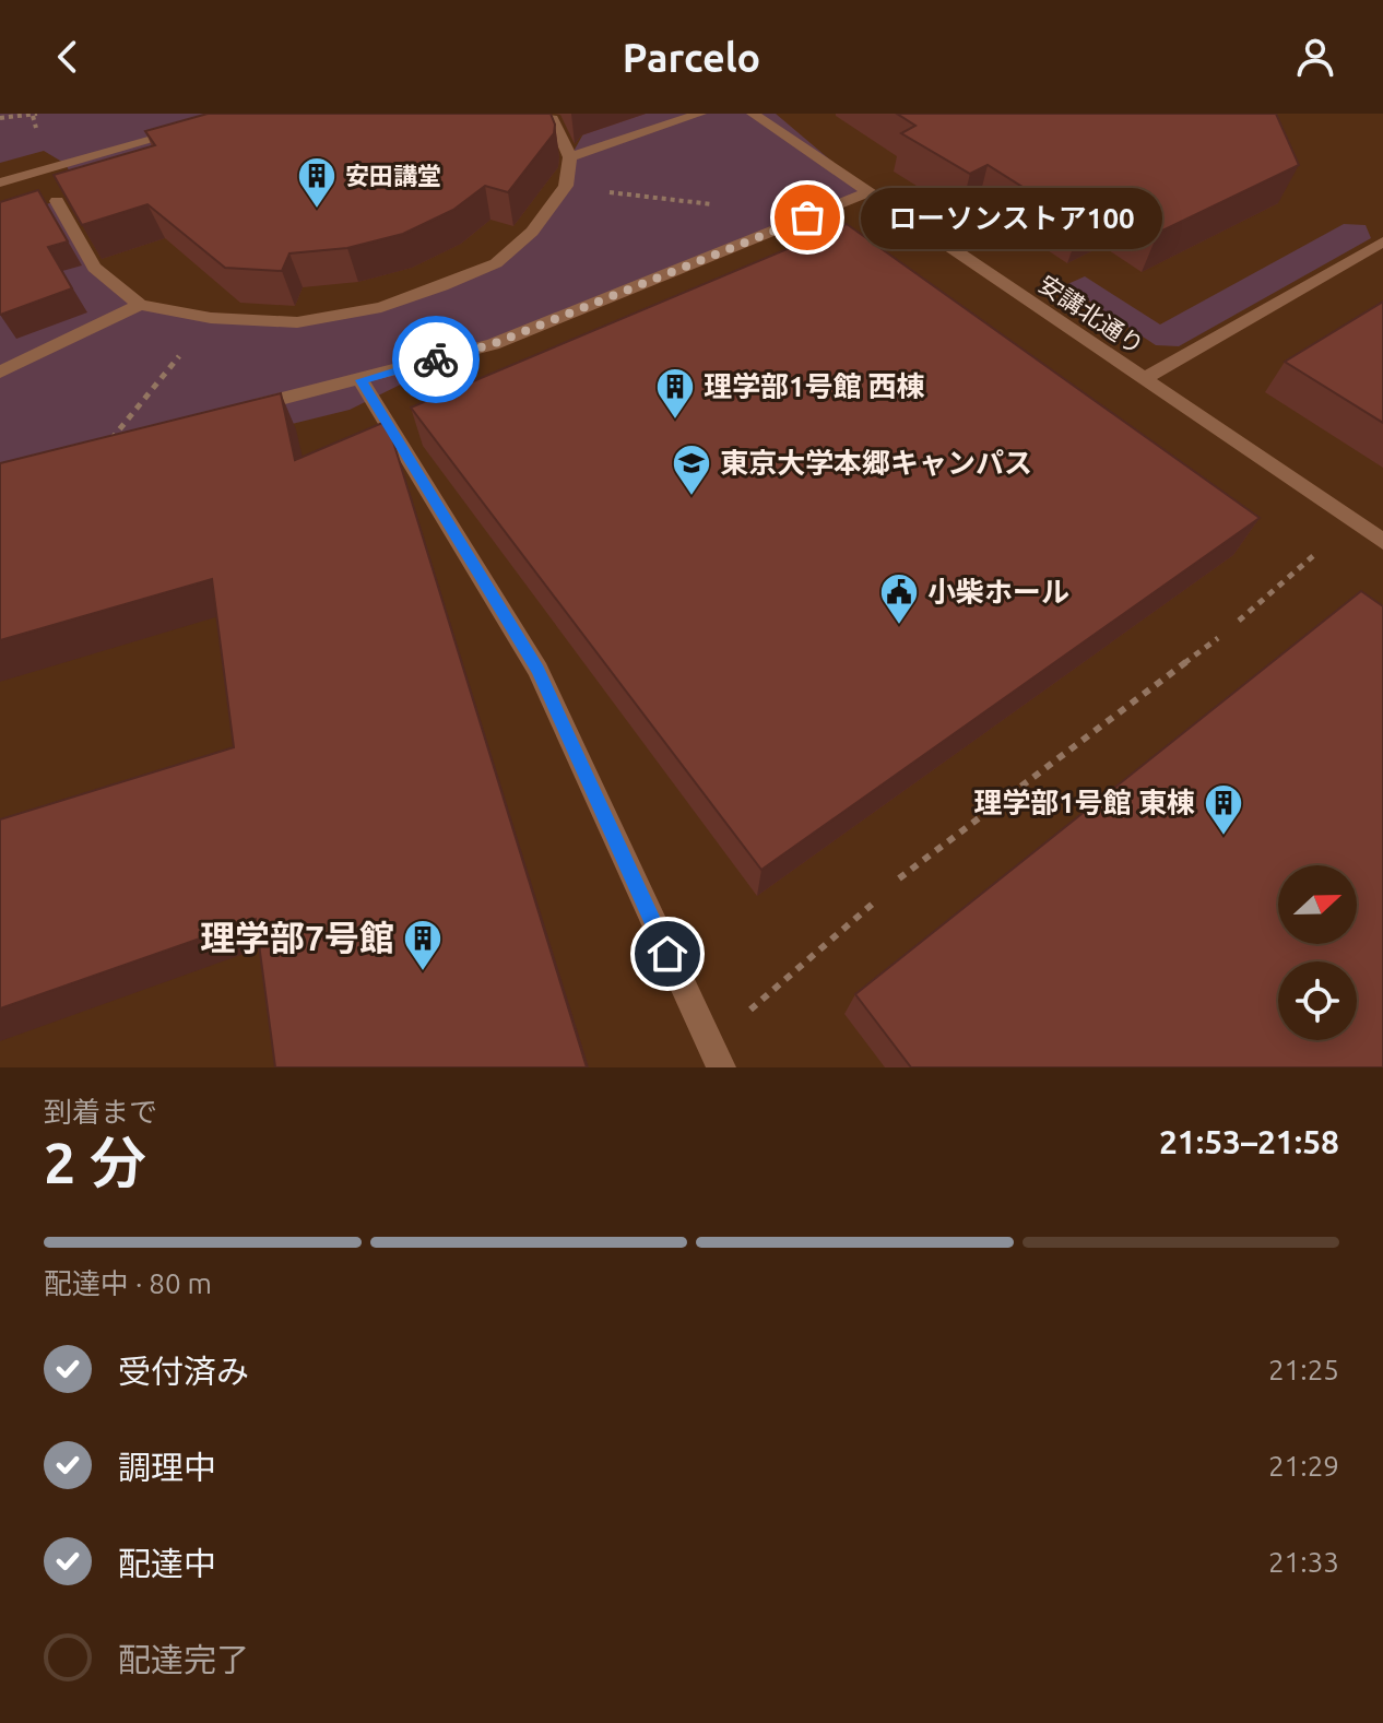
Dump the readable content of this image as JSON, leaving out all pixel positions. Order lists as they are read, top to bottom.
{
  "streets": {
    "street": ["安講北通り"]
  },
  "places": {
    "building": [
      "安田講堂",
      "理学部1号館 西棟",
      "理学部1号館 東棟",
      "理学部7号館"
    ],
    "other": ["ローソンストア100"],
    "school or university": ["東京大学本郷キャンパス"],
    "public building": ["小柴ホール"]
  },
  "north": "right",
  "page": {
    "header": "Parcelo",
    "bubble": "ローソンストア100",
    "heading": ["2 分", "到着まで", "21:53–21:58"],
    "bar": "配達中 · 80 m",
    "list": [
      ["受付済み", "21:25"],
      ["調理中", "21:29"],
      ["配達中", "21:33"],
      "配達完了"
    ]
  }
}
